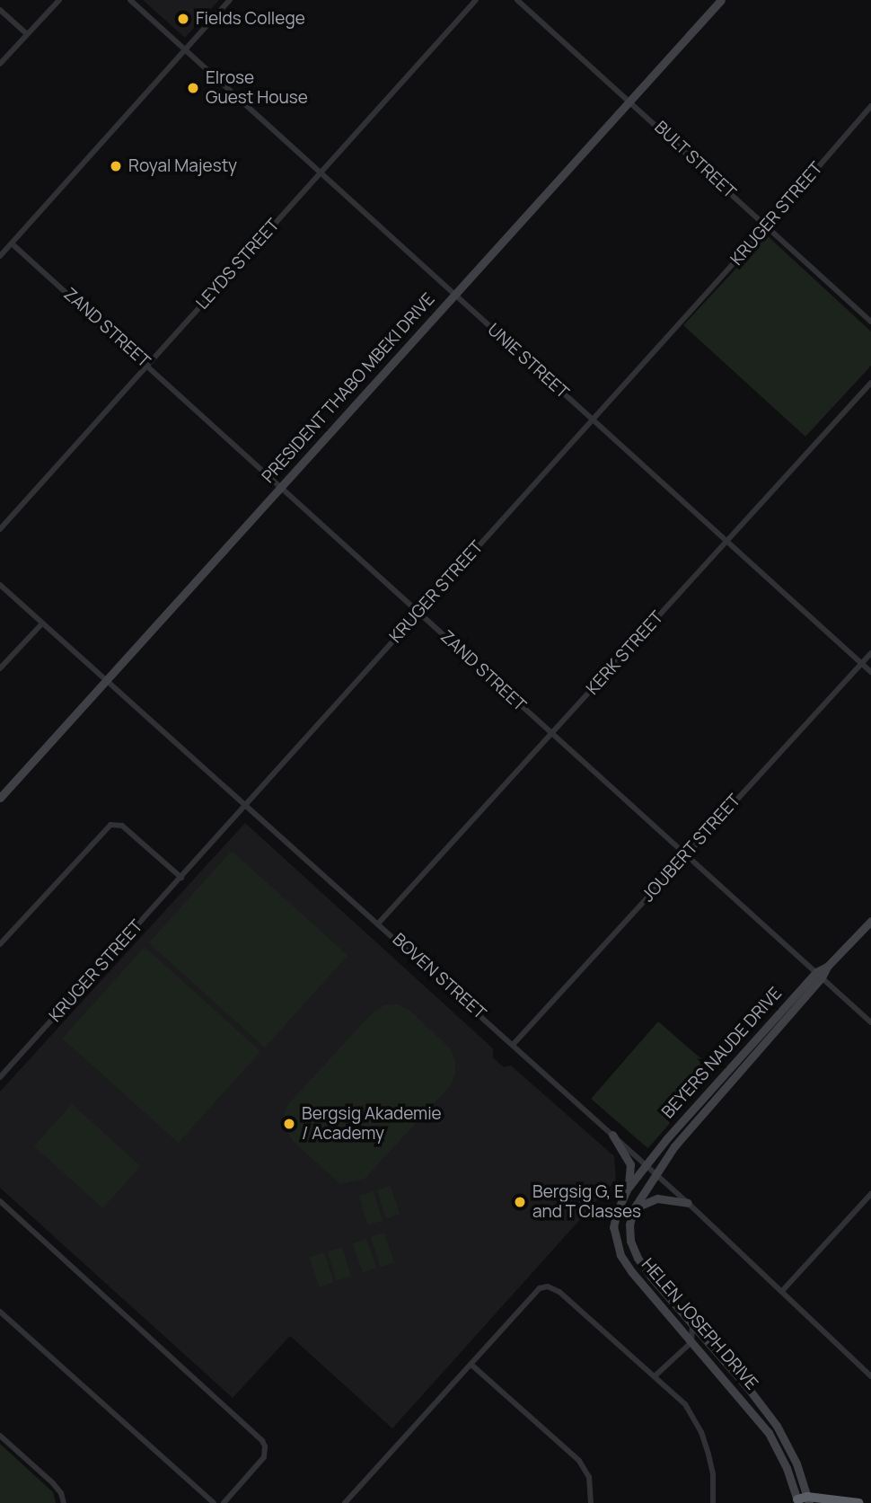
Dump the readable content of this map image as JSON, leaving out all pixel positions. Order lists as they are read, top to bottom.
{
  "streets": {
    "street": [
      "BULT STREET",
      "KRUGER STREET",
      "LEYDS STREET",
      "ZAND STREET",
      "UNIE STREET",
      "PRESIDENT THABO MBEKI DRIVE",
      "KERK STREET",
      "JOUBERT STREET",
      "BOVEN STREET",
      "BEYERS NAUDE DRIVE",
      "HELEN JOSEPH DRIVE"
    ]
  },
  "crossings": [
    ["BULT STREET", "KRUGER STREET"],
    ["BULT STREET", "PRESIDENT THABO MBEKI DRIVE"],
    ["KRUGER STREET", "ZAND STREET"],
    ["KRUGER STREET", "UNIE STREET"],
    ["KRUGER STREET", "BOVEN STREET"],
    ["LEYDS STREET", "ZAND STREET"],
    ["LEYDS STREET", "UNIE STREET"],
    ["ZAND STREET", "PRESIDENT THABO MBEKI DRIVE"],
    ["ZAND STREET", "KERK STREET"],
    ["ZAND STREET", "JOUBERT STREET"],
    ["ZAND STREET", "BEYERS NAUDE DRIVE"],
    ["UNIE STREET", "PRESIDENT THABO MBEKI DRIVE"],
    ["UNIE STREET", "KERK STREET"],
    ["UNIE STREET", "JOUBERT STREET"],
    ["PRESIDENT THABO MBEKI DRIVE", "BOVEN STREET"],
    ["KERK STREET", "BOVEN STREET"],
    ["JOUBERT STREET", "BOVEN STREET"],
    ["BOVEN STREET", "BEYERS NAUDE DRIVE"],
    ["BOVEN STREET", "HELEN JOSEPH DRIVE"],
    ["BEYERS NAUDE DRIVE", "HELEN JOSEPH DRIVE"]
  ],
  "places": [
    "Fields College",
    "Elrose Guest House",
    "Royal Majesty",
    "Bergsig Akademie / Academy",
    "Bergsig G, E and T Classes"
  ]
}
